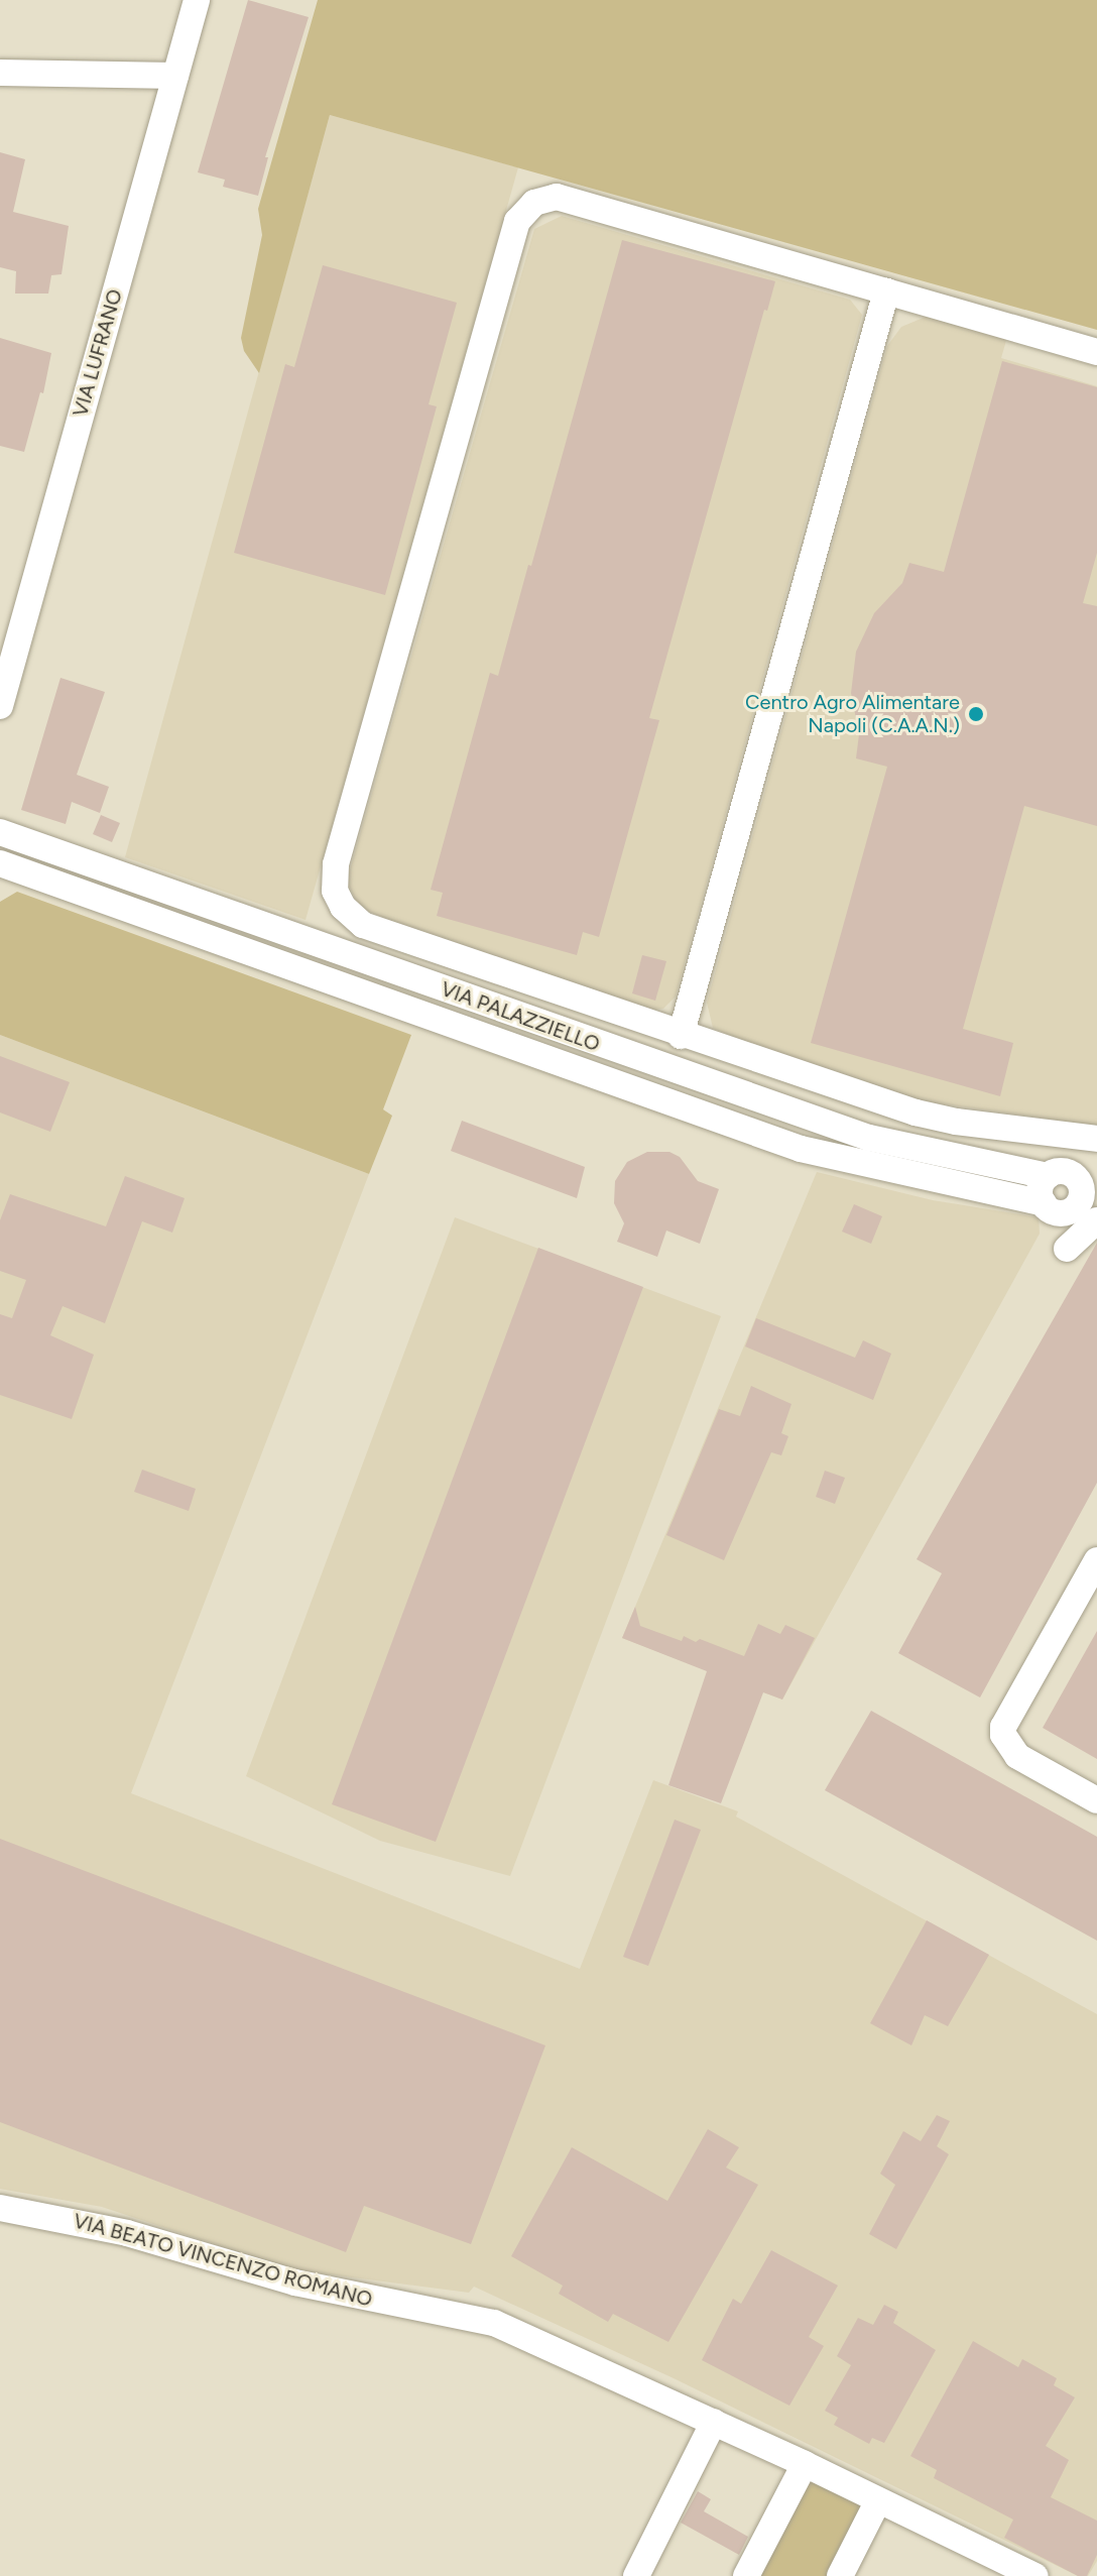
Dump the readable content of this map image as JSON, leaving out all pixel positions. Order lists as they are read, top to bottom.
{
  "streets": {
    "street": ["VIA LUFRANO", "VIA PALAZZIELLO", "VIA BEATO VINCENZO ROMANO"]
  },
  "places": ["Centro Agro Alimentare Napoli (C.A.A.N.)"]
}
